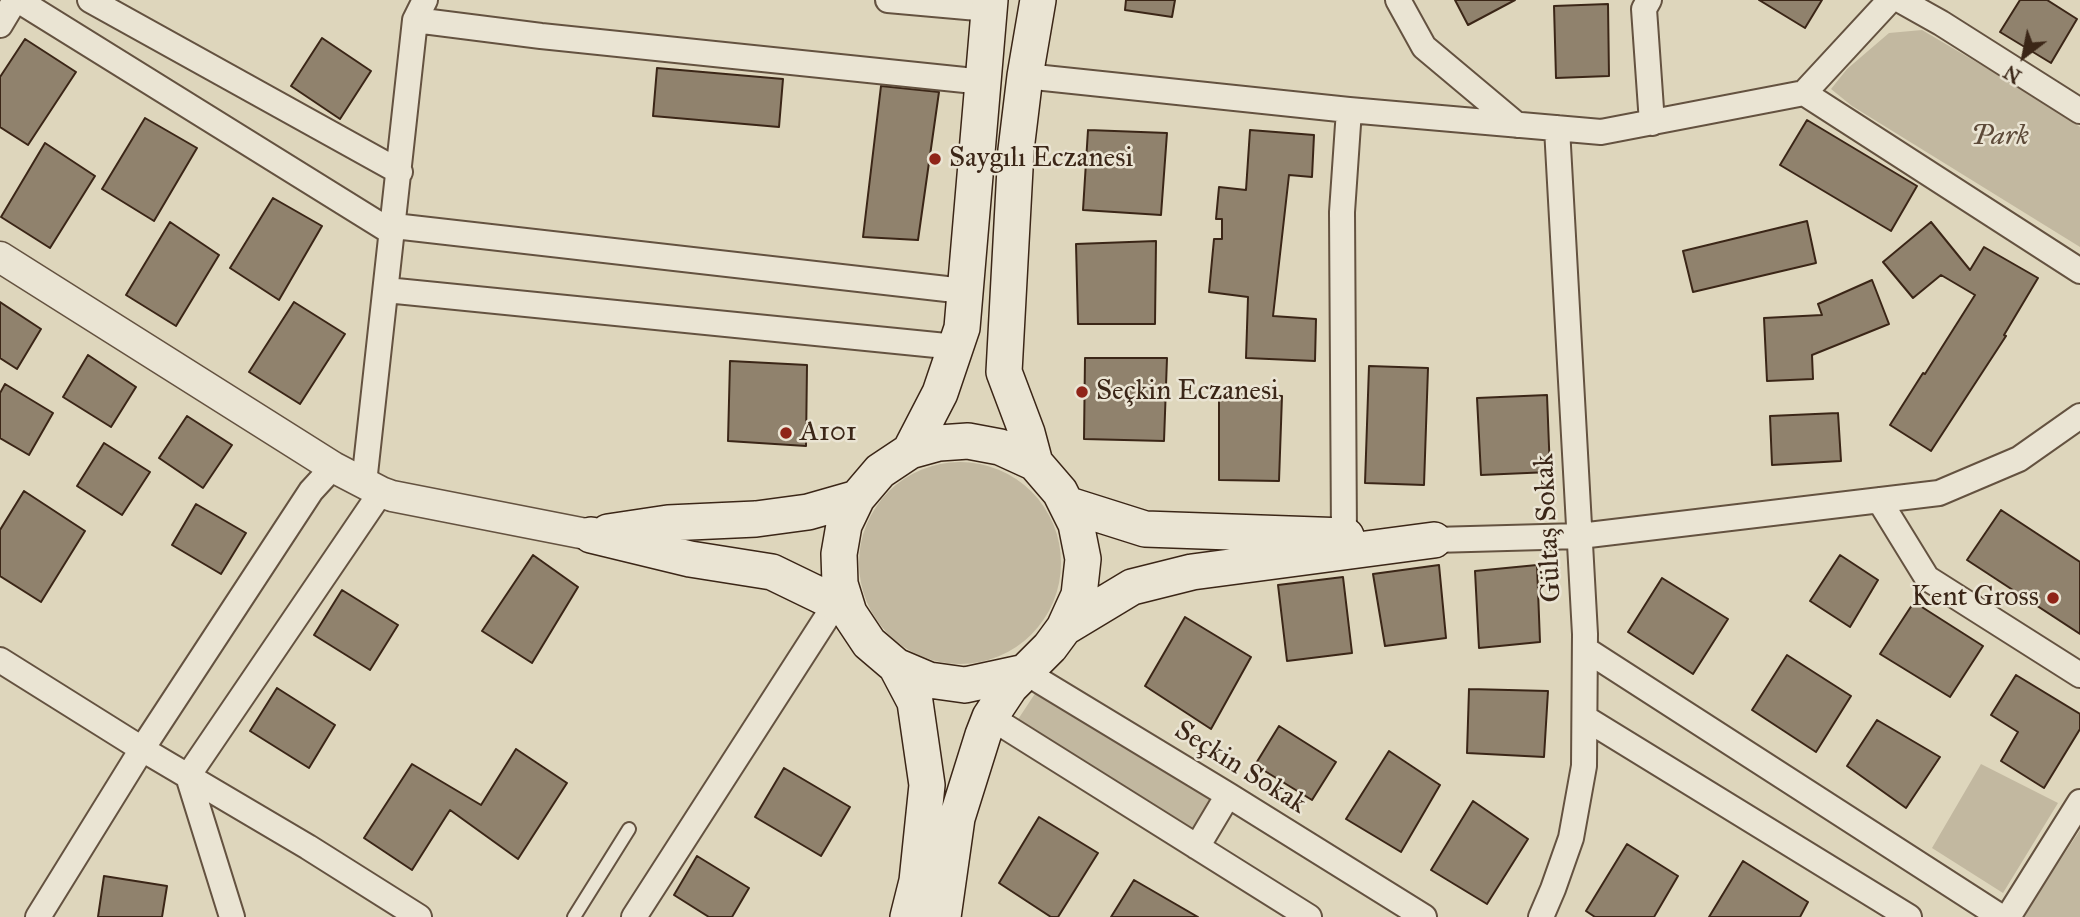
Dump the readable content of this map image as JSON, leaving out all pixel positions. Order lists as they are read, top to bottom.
{
  "streets": {
    "street": ["Gültaş Sokak", "Seçkin Sokak"]
  },
  "parks": ["Park"],
  "places": [
    "Saygılı Eczanesi",
    "Seçkin Eczanesi",
    "A101",
    "Kent Gross"
  ],
  "north": "bottom left"
}
